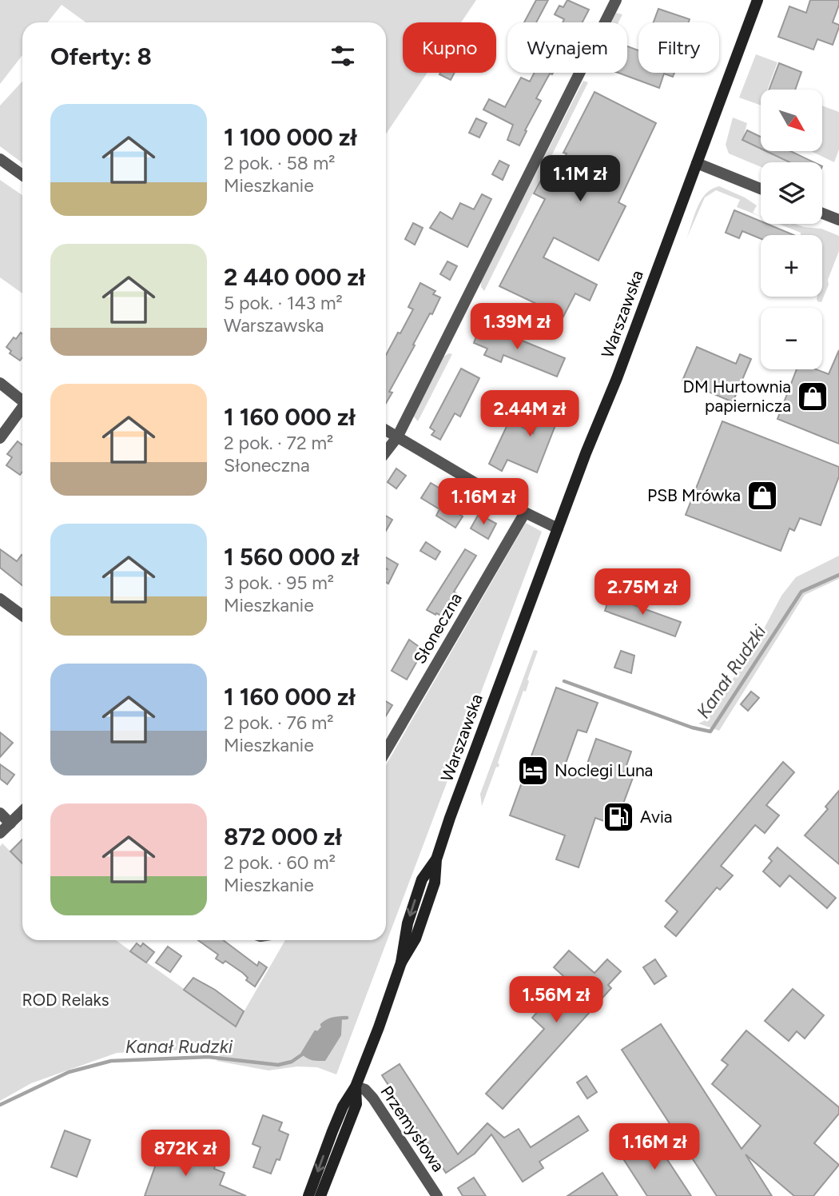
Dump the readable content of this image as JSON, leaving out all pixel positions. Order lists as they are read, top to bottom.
{
  "streets": {
    "main road": ["Warszawska"],
    "street": ["Słoneczna", "Przemysłowa"]
  },
  "crossings": [
    ["Warszawska", "Przemysłowa"]
  ],
  "water": ["Kanał Rudzki"],
  "parks": ["ROD Relaks"],
  "places": {
    "shop": ["DM Hurtownia papiernicza", "PSB Mrówka"],
    "hotel": ["Noclegi Luna"],
    "fuel station": ["Avia"]
  },
  "north": "bottom right",
  "page": {
    "chip": ["Kupno", "Wynajem", "Filtry"],
    "heading": "Oferty: 8",
    "map_buttons": ["+", "−"],
    "list": [
      {
        "name": "1 100 000 zł",
        "note": "2 pok. · 58 m² · Mieszkanie"
      },
      {
        "name": "2 440 000 zł",
        "note": "5 pok. · 143 m² · Warszawska"
      },
      {
        "name": "1 160 000 zł",
        "note": "2 pok. · 72 m² · Słoneczna"
      },
      {
        "name": "1 560 000 zł",
        "note": "3 pok. · 95 m² · Mieszkanie"
      },
      {
        "name": "1 160 000 zł",
        "note": "2 pok. · 76 m² · Mieszkanie"
      },
      {
        "name": "872 000 zł",
        "note": "2 pok. · 60 m² · Mieszkanie"
      }
    ],
    "price": [
      "1.1M zł",
      "1.39M zł",
      "2.44M zł",
      "1.16M zł",
      "2.75M zł",
      "1.56M zł",
      "1.16M zł",
      "872K zł"
    ]
  }
}
